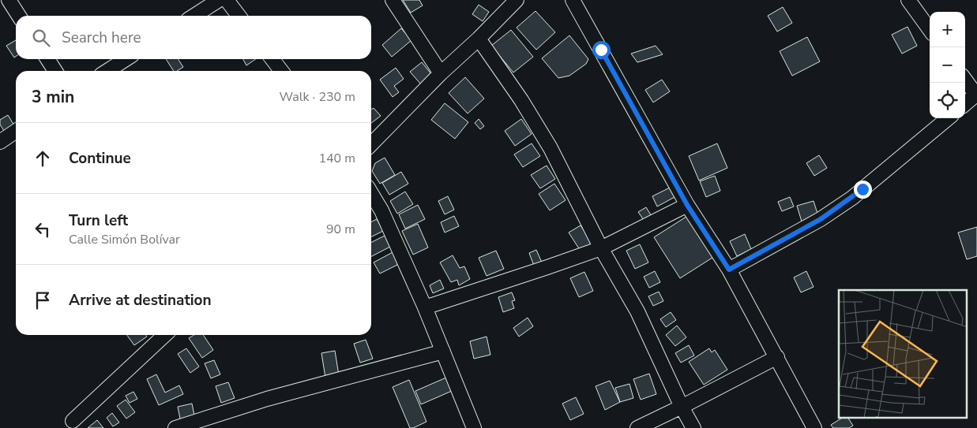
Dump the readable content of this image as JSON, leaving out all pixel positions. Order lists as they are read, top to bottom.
{
  "page": {
    "map_buttons": ["+", "−"],
    "search": "Search here",
    "heading": ["3 min", "Walk · 230 m"],
    "list": [
      ["Continue", "140 m"],
      ["Turn left", "Calle Simón Bolívar", "90 m"],
      "Arrive at destination"
    ]
  }
}
